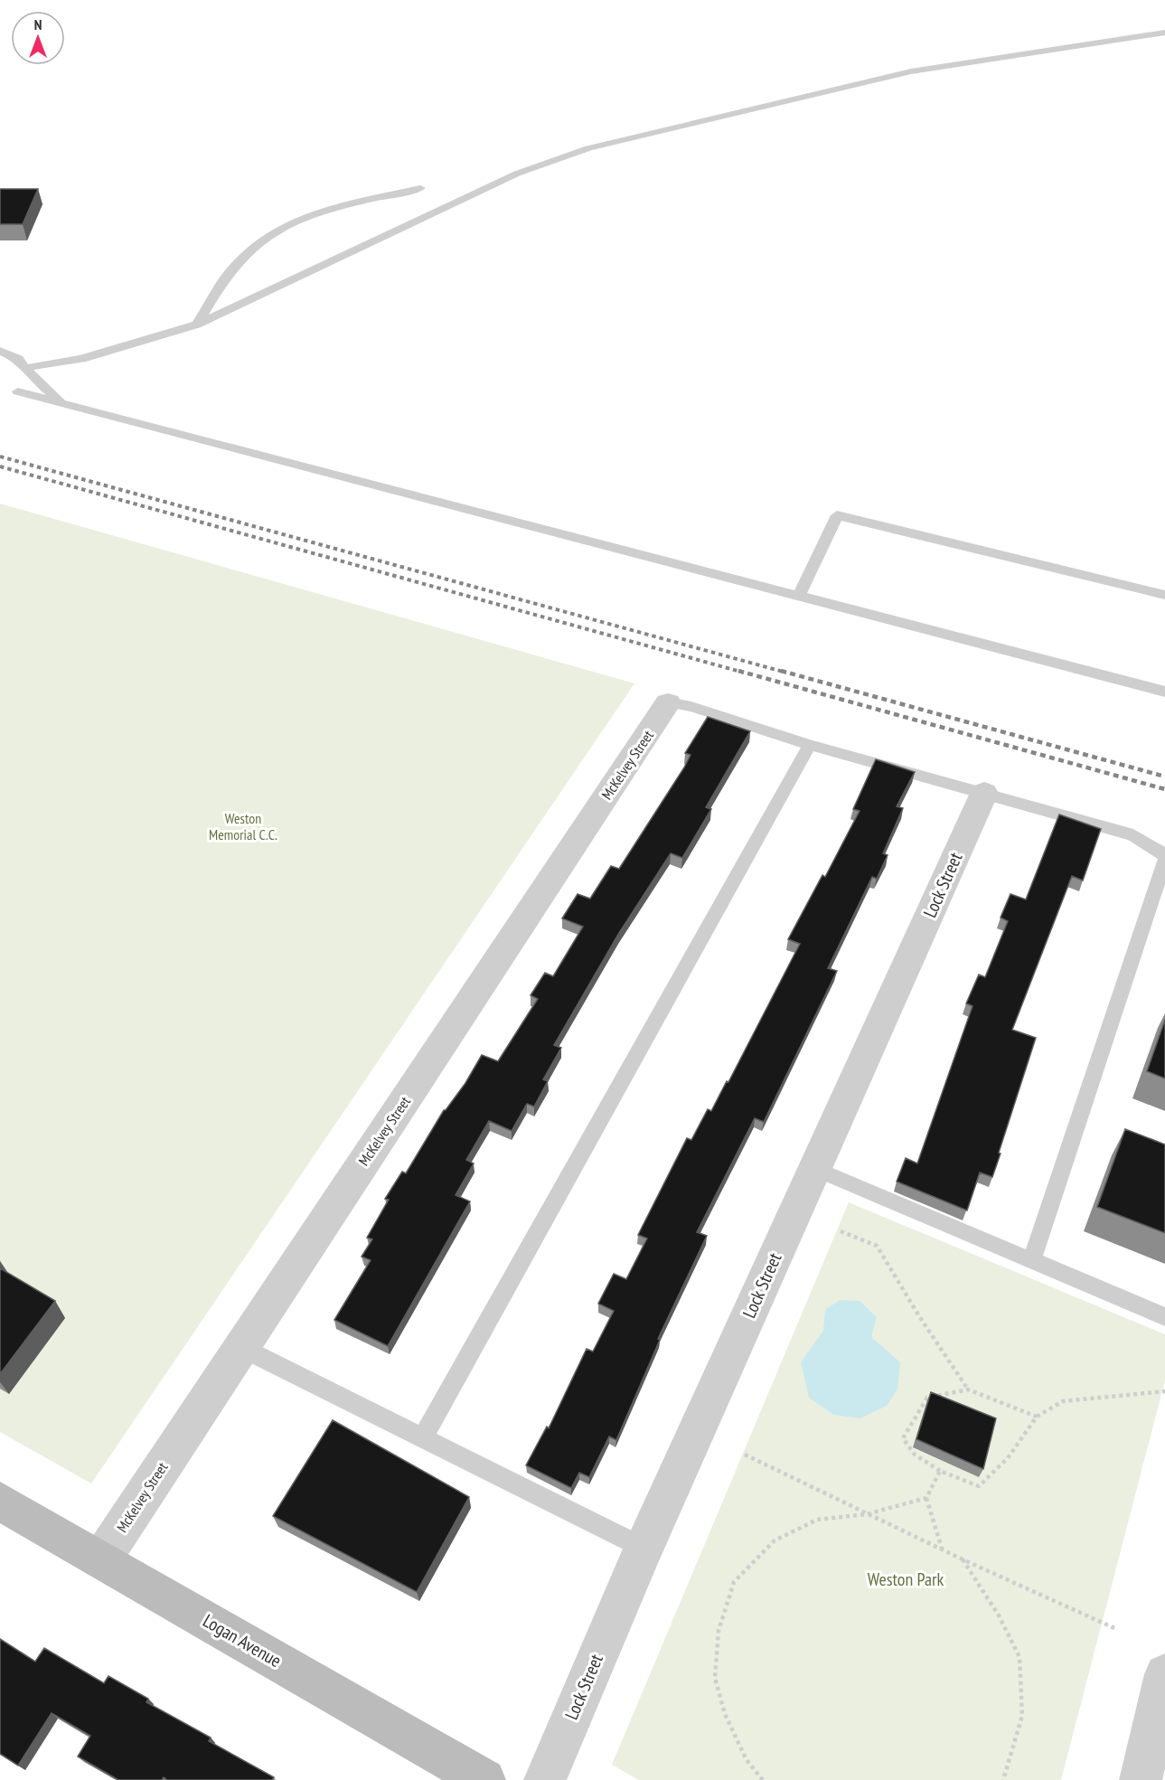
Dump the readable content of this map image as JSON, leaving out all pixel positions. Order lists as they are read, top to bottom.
{
  "streets": {
    "main road": ["Logan Avenue"],
    "street": ["McKelvey Street", "Lock Street"]
  },
  "crossings": [
    ["McKelvey Street", "Logan Avenue"]
  ],
  "parks": ["Weston Memorial C.C.", "Weston Park"],
  "north": "top"
}
